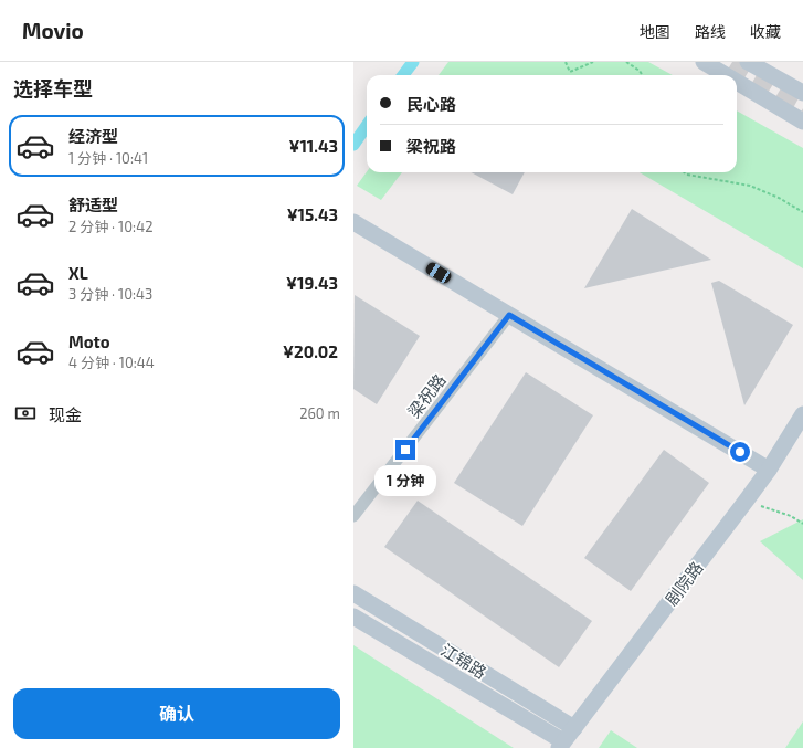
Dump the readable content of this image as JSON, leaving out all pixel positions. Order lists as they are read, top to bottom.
{
  "streets": {
    "street": ["梁祝路", "剧院路", "江锦路"]
  },
  "crossings": [
    ["剧院路", "江锦路"]
  ],
  "page": {
    "header": "Movio",
    "nav": ["地图", "路线", "收藏"],
    "heading": "选择车型",
    "banner": ["民心路", "梁祝路"],
    "list": [
      {
        "name": "经济型",
        "note": "1 分钟 · 10:41",
        "value": "¥11.43"
      },
      {
        "name": "舒适型",
        "note": "2 分钟 · 10:42",
        "value": "¥15.43"
      },
      {
        "name": "XL",
        "note": "3 分钟 · 10:43",
        "value": "¥19.43"
      },
      {
        "name": "Moto",
        "note": "4 分钟 · 10:44",
        "value": "¥20.02"
      }
    ],
    "pay": ["现金", "260 m"],
    "bubble": "1 分钟",
    "buttons": "确认"
  }
}
